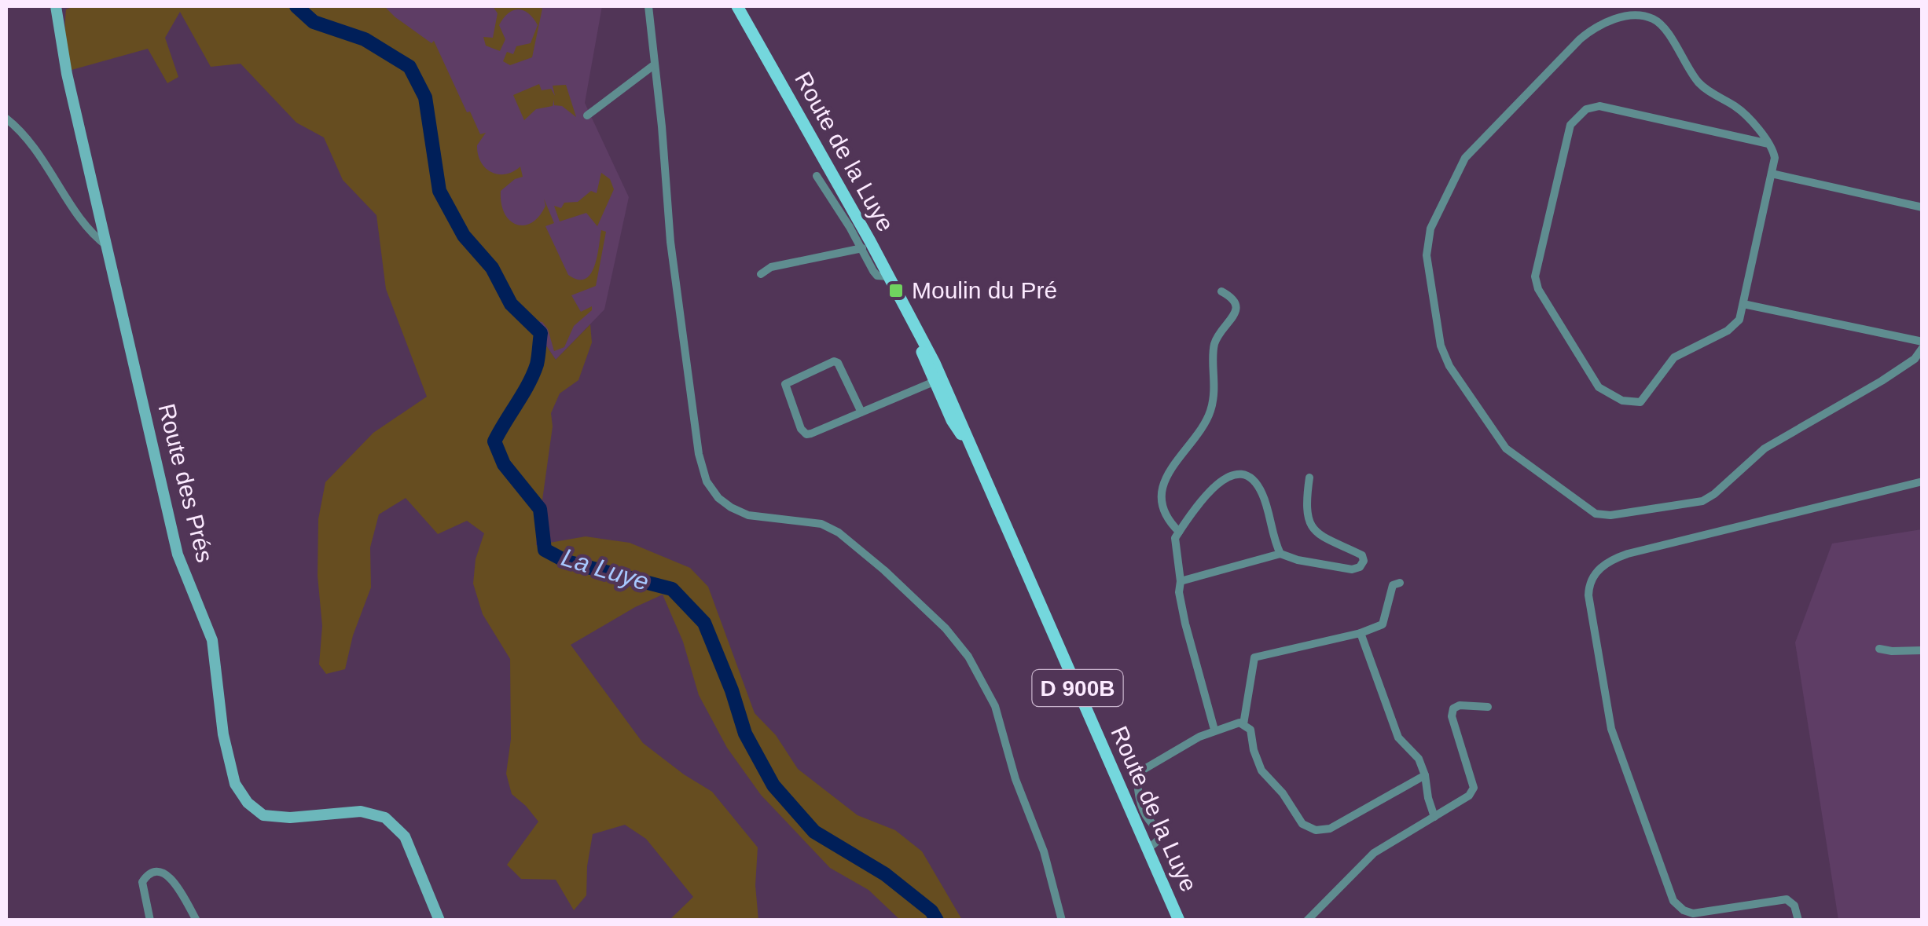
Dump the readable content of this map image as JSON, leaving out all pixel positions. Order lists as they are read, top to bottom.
{
  "streets": {
    "main road": ["Route de la Luye", "D 900B"],
    "street": ["Route des Prés"]
  },
  "water": ["La Luye"],
  "places": {
    "transit": ["Moulin du Pré"]
  }
}
